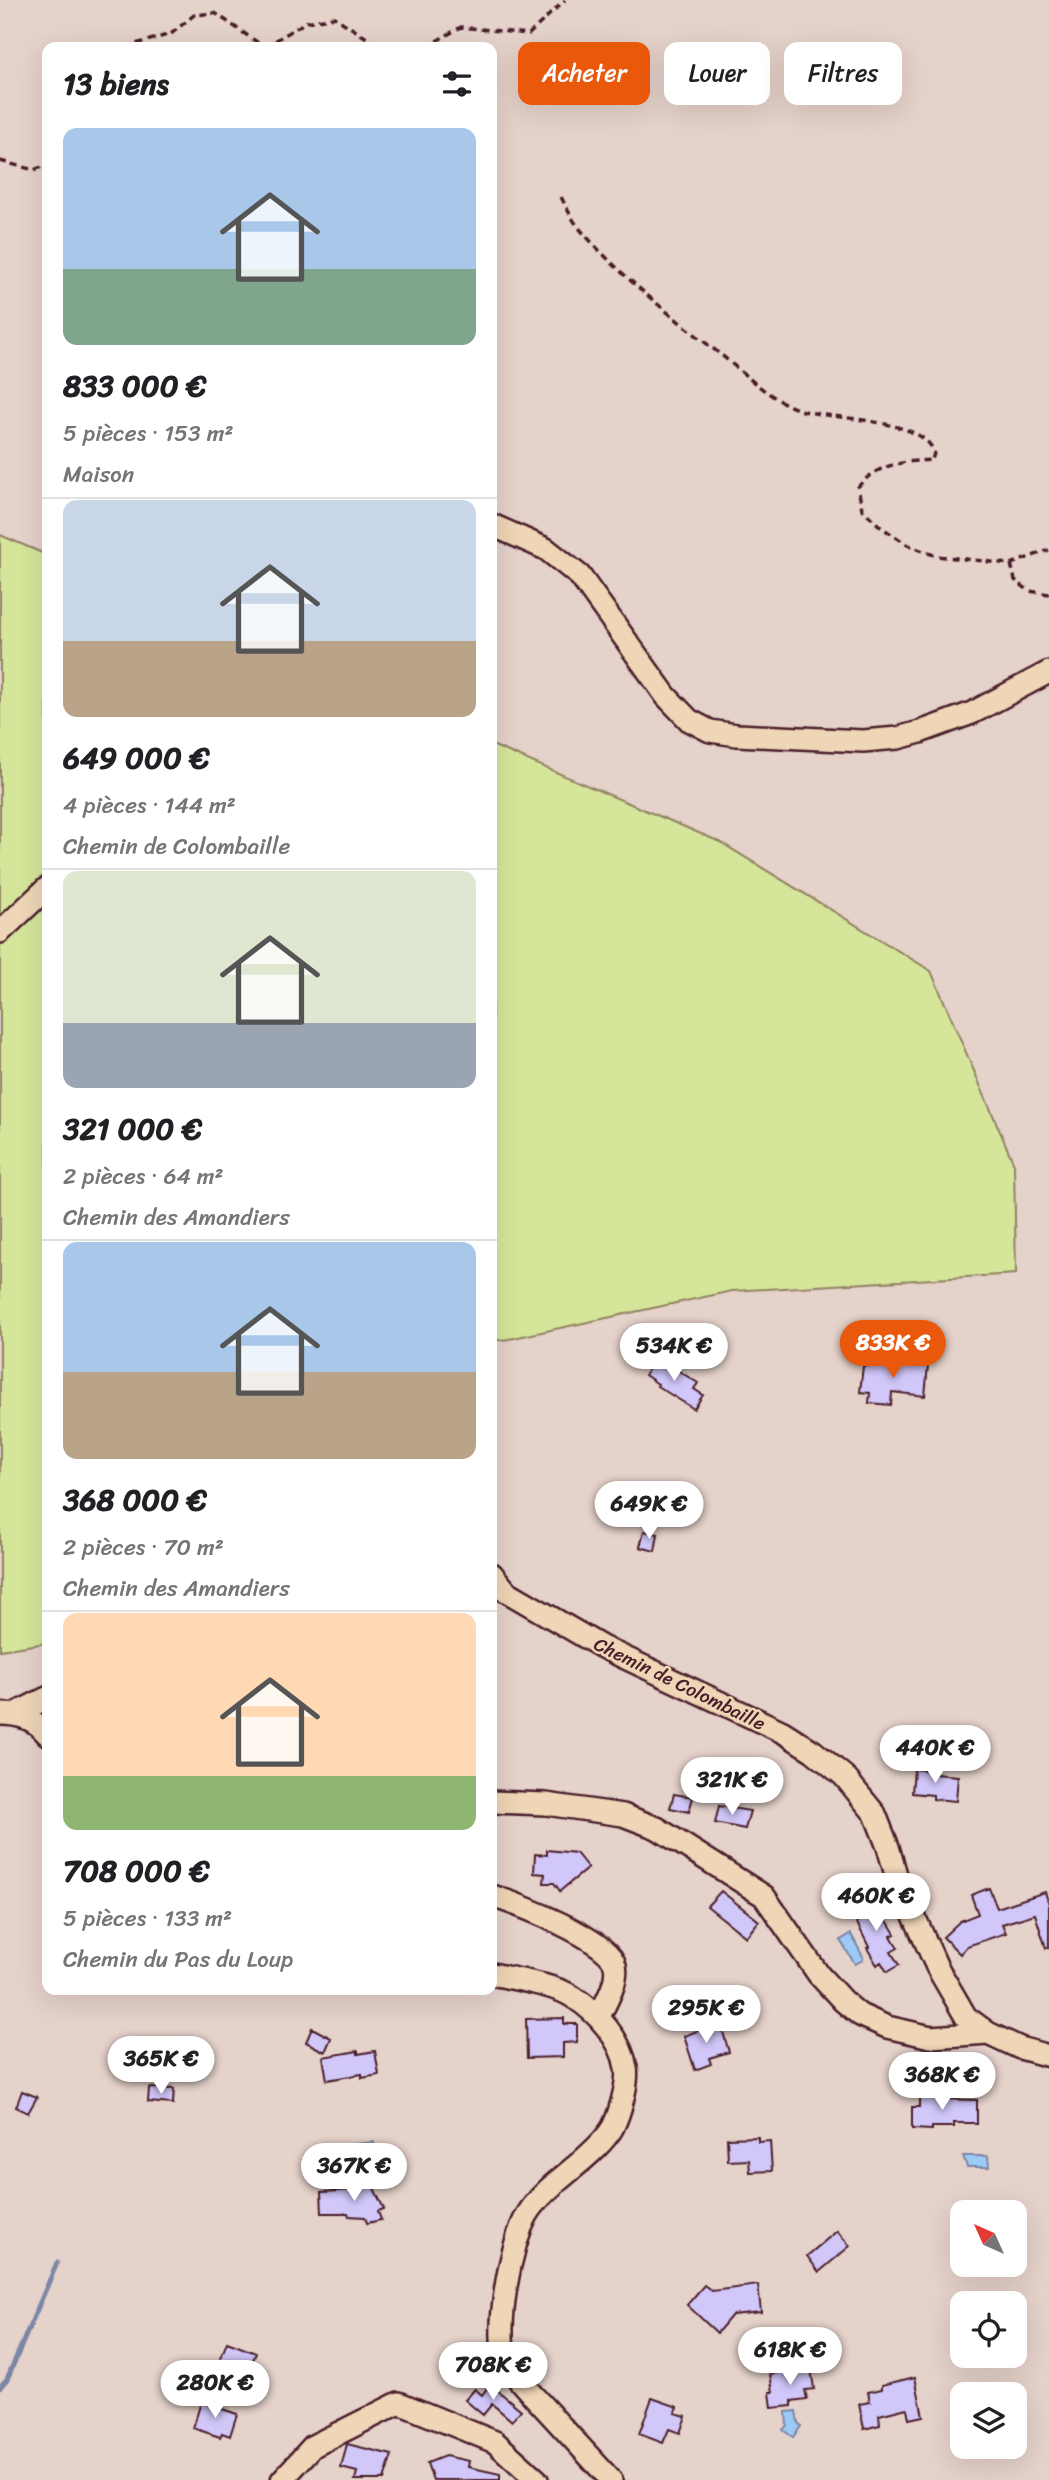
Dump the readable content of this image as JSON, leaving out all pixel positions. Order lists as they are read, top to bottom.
{
  "streets": {
    "street": ["Chemin de Colombaille"]
  },
  "north": "top left",
  "page": {
    "chip": ["Acheter", "Louer", "Filtres"],
    "heading": "13 biens",
    "list": [
      {
        "name": "833 000 €",
        "note": "5 pièces · 153 m² · Maison"
      },
      {
        "name": "649 000 €",
        "note": "4 pièces · 144 m² · Chemin de Colombaille"
      },
      {
        "name": "321 000 €",
        "note": "2 pièces · 64 m² · Chemin des Amandiers"
      },
      {
        "name": "368 000 €",
        "note": "2 pièces · 70 m² · Chemin des Amandiers"
      },
      {
        "name": "708 000 €",
        "note": "5 pièces · 133 m² · Chemin du Pas du Loup"
      }
    ],
    "price": [
      "833K €",
      "534K €",
      "649K €",
      "440K €",
      "321K €",
      "460K €",
      "295K €",
      "365K €",
      "368K €",
      "367K €",
      "618K €",
      "708K €",
      "280K €"
    ]
  }
}
